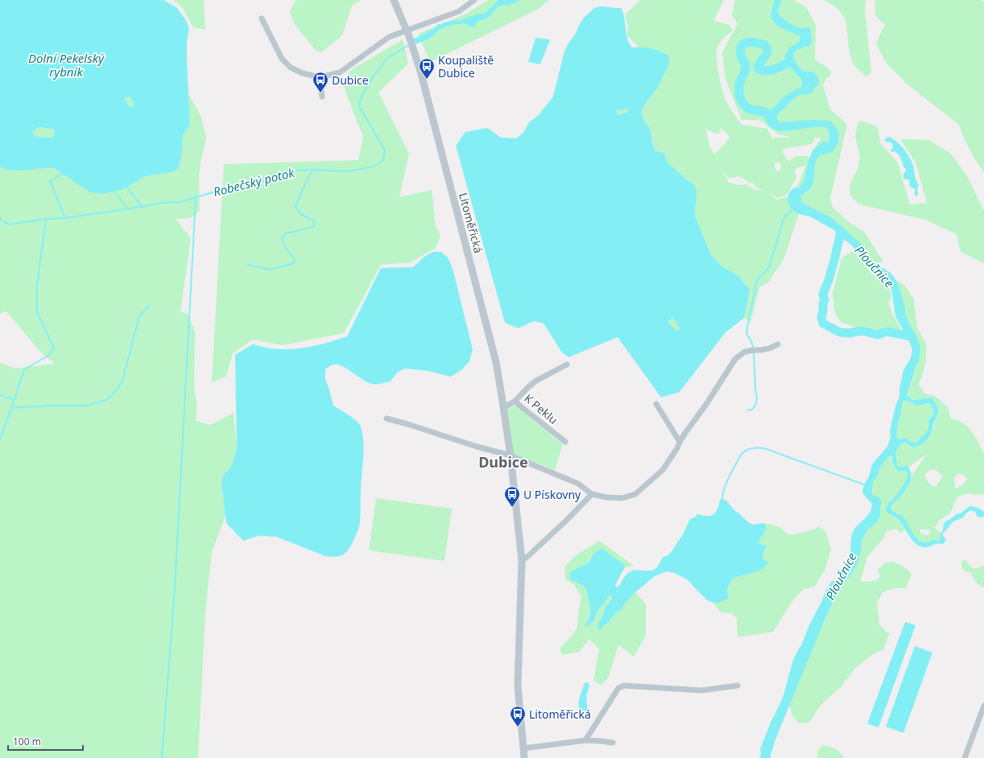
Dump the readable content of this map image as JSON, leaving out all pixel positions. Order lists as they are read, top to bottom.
{
  "streets": {
    "street": ["Litoměřická", "K Peklu"]
  },
  "crossings": [
    ["Litoměřická", "K Peklu"]
  ],
  "districts": ["Dubice"],
  "water": ["Dolní Pekelský rybník", "Robečský potok", "Ploučnice"],
  "places": {
    "bus stop": [
      "Koupaliště Dubice",
      "Dubice",
      "U Pískovny",
      "Litoměřická"
    ]
  },
  "scale_bar": "100 m"
}
